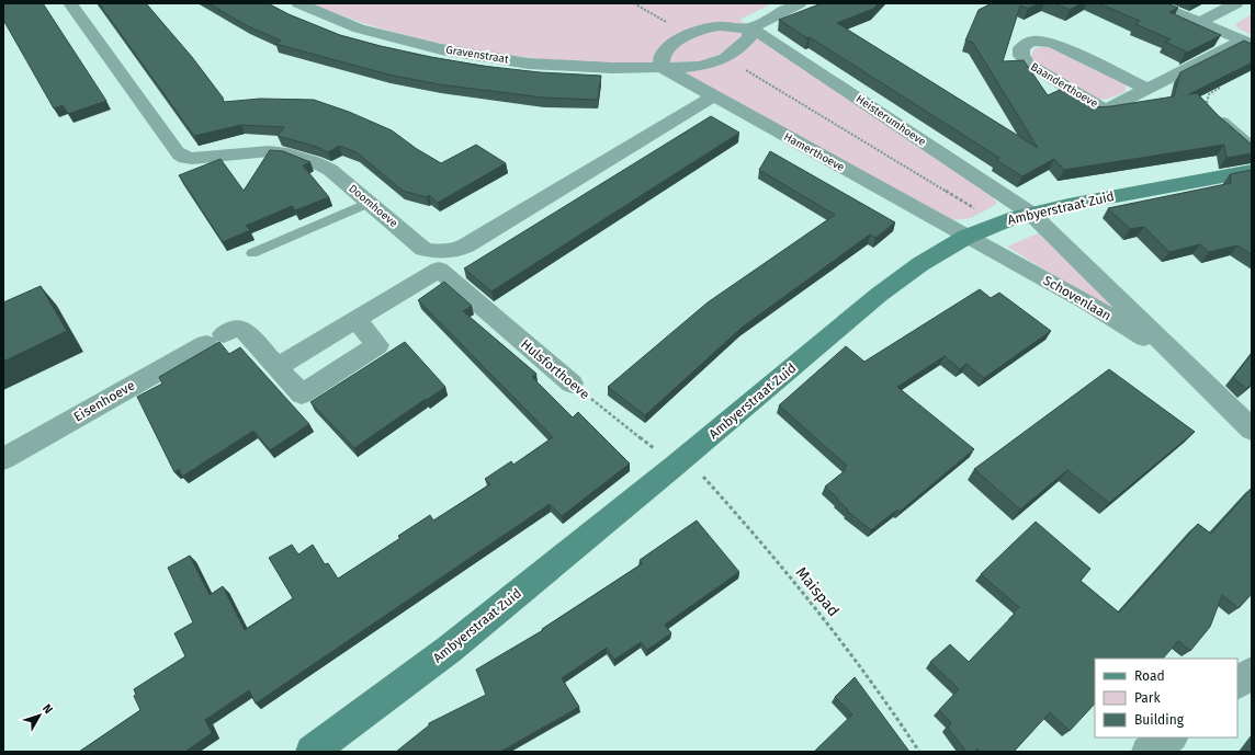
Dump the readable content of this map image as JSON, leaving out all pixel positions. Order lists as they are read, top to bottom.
{
  "streets": {
    "street": [
      "Gravenstraat",
      "Baanderthoeve",
      "Heisterumhoeve",
      "Hamerthoeve",
      "Doomhoeve",
      "Ambyerstraat Zuid",
      "Schovenlaan",
      "Hulsforthoeve",
      "Eisenhoeve"
    ],
    "path": ["Maispad"]
  },
  "crossings": [
    ["Gravenstraat", "Heisterumhoeve"],
    ["Gravenstraat", "Hamerthoeve"],
    ["Heisterumhoeve", "Ambyerstraat Zuid"],
    ["Heisterumhoeve", "Schovenlaan"],
    ["Hamerthoeve", "Doomhoeve"],
    ["Hamerthoeve", "Ambyerstraat Zuid"],
    ["Hamerthoeve", "Schovenlaan"],
    ["Doomhoeve", "Hulsforthoeve"],
    ["Ambyerstraat Zuid", "Schovenlaan"],
    ["Ambyerstraat Zuid", "Hulsforthoeve"],
    ["Ambyerstraat Zuid", "Maispad"],
    ["Hulsforthoeve", "Maispad"]
  ],
  "legend": ["Road", "Park", "Building"],
  "north": "top right"
}
